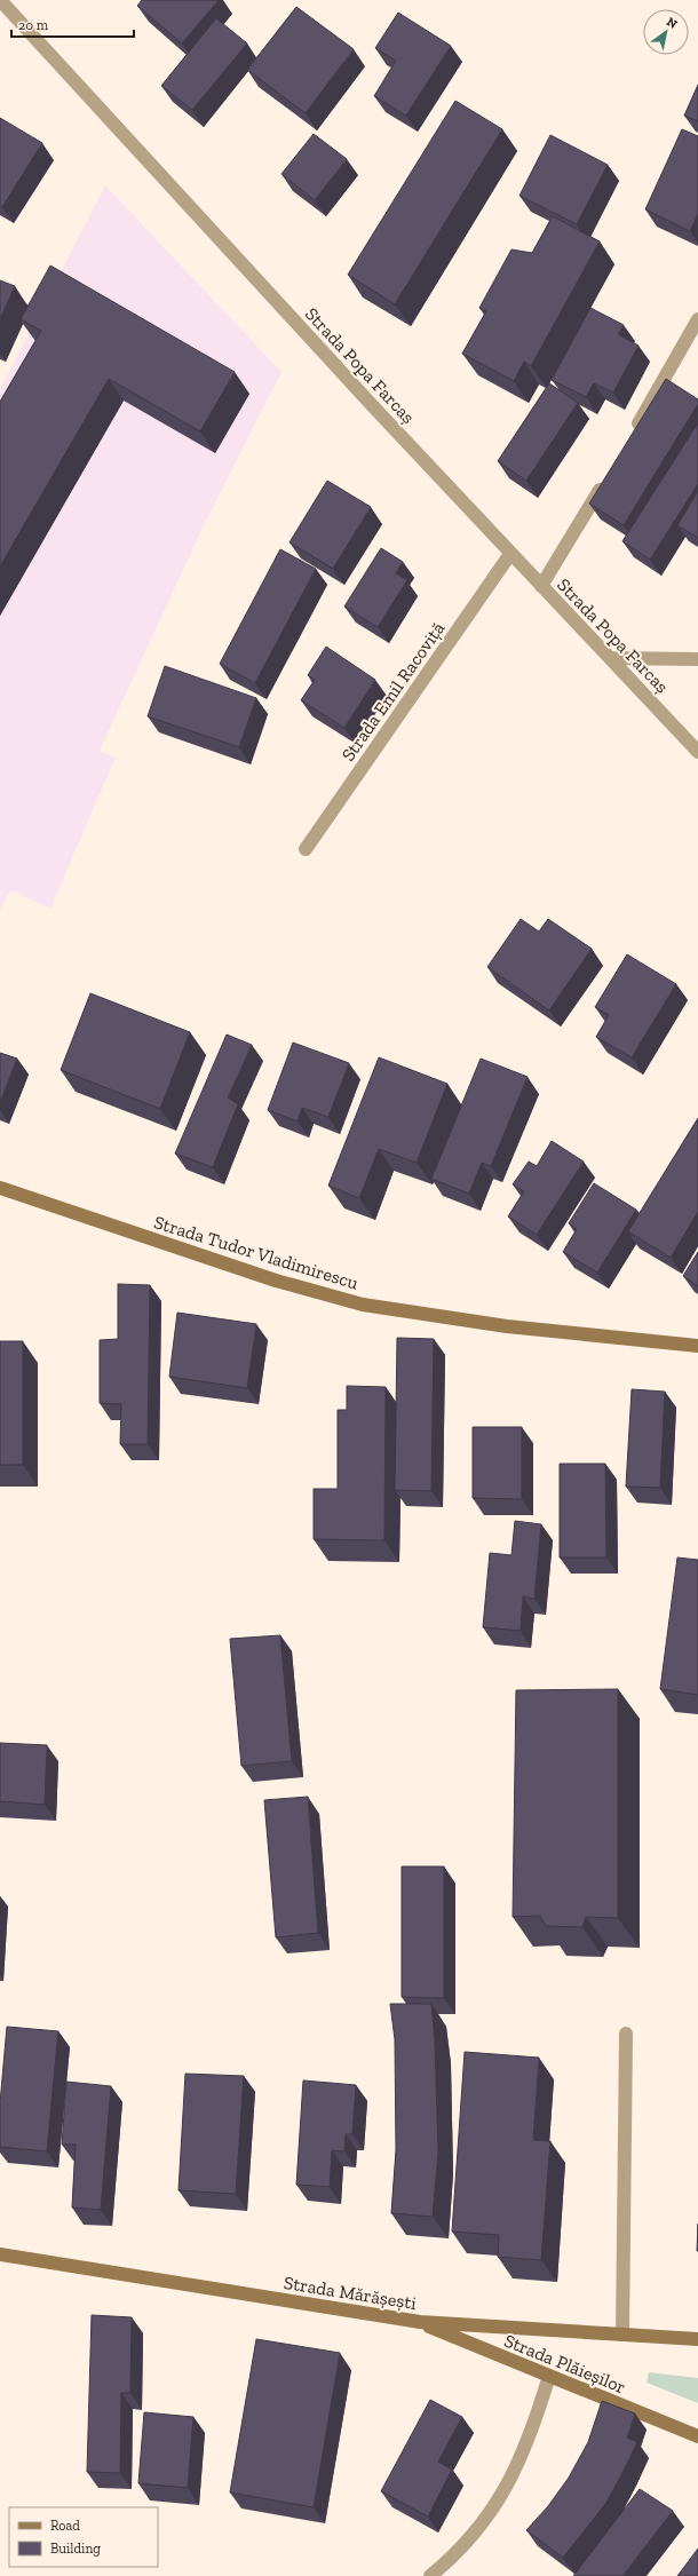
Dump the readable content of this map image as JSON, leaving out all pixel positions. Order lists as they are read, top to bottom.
{
  "streets": {
    "main road": ["Strada Tudor Vladimirescu", "Strada Mărășești", "Strada Plăieșilor"],
    "street": ["Strada Popa Farcaș", "Strada Emil Racoviță"]
  },
  "crossings": [
    ["Strada Popa Farcaș", "Strada Emil Racoviță"],
    ["Strada Mărășești", "Strada Plăieșilor"]
  ],
  "legend": ["Road", "Building"],
  "scale_bar": "20 m",
  "north": "top right"
}
